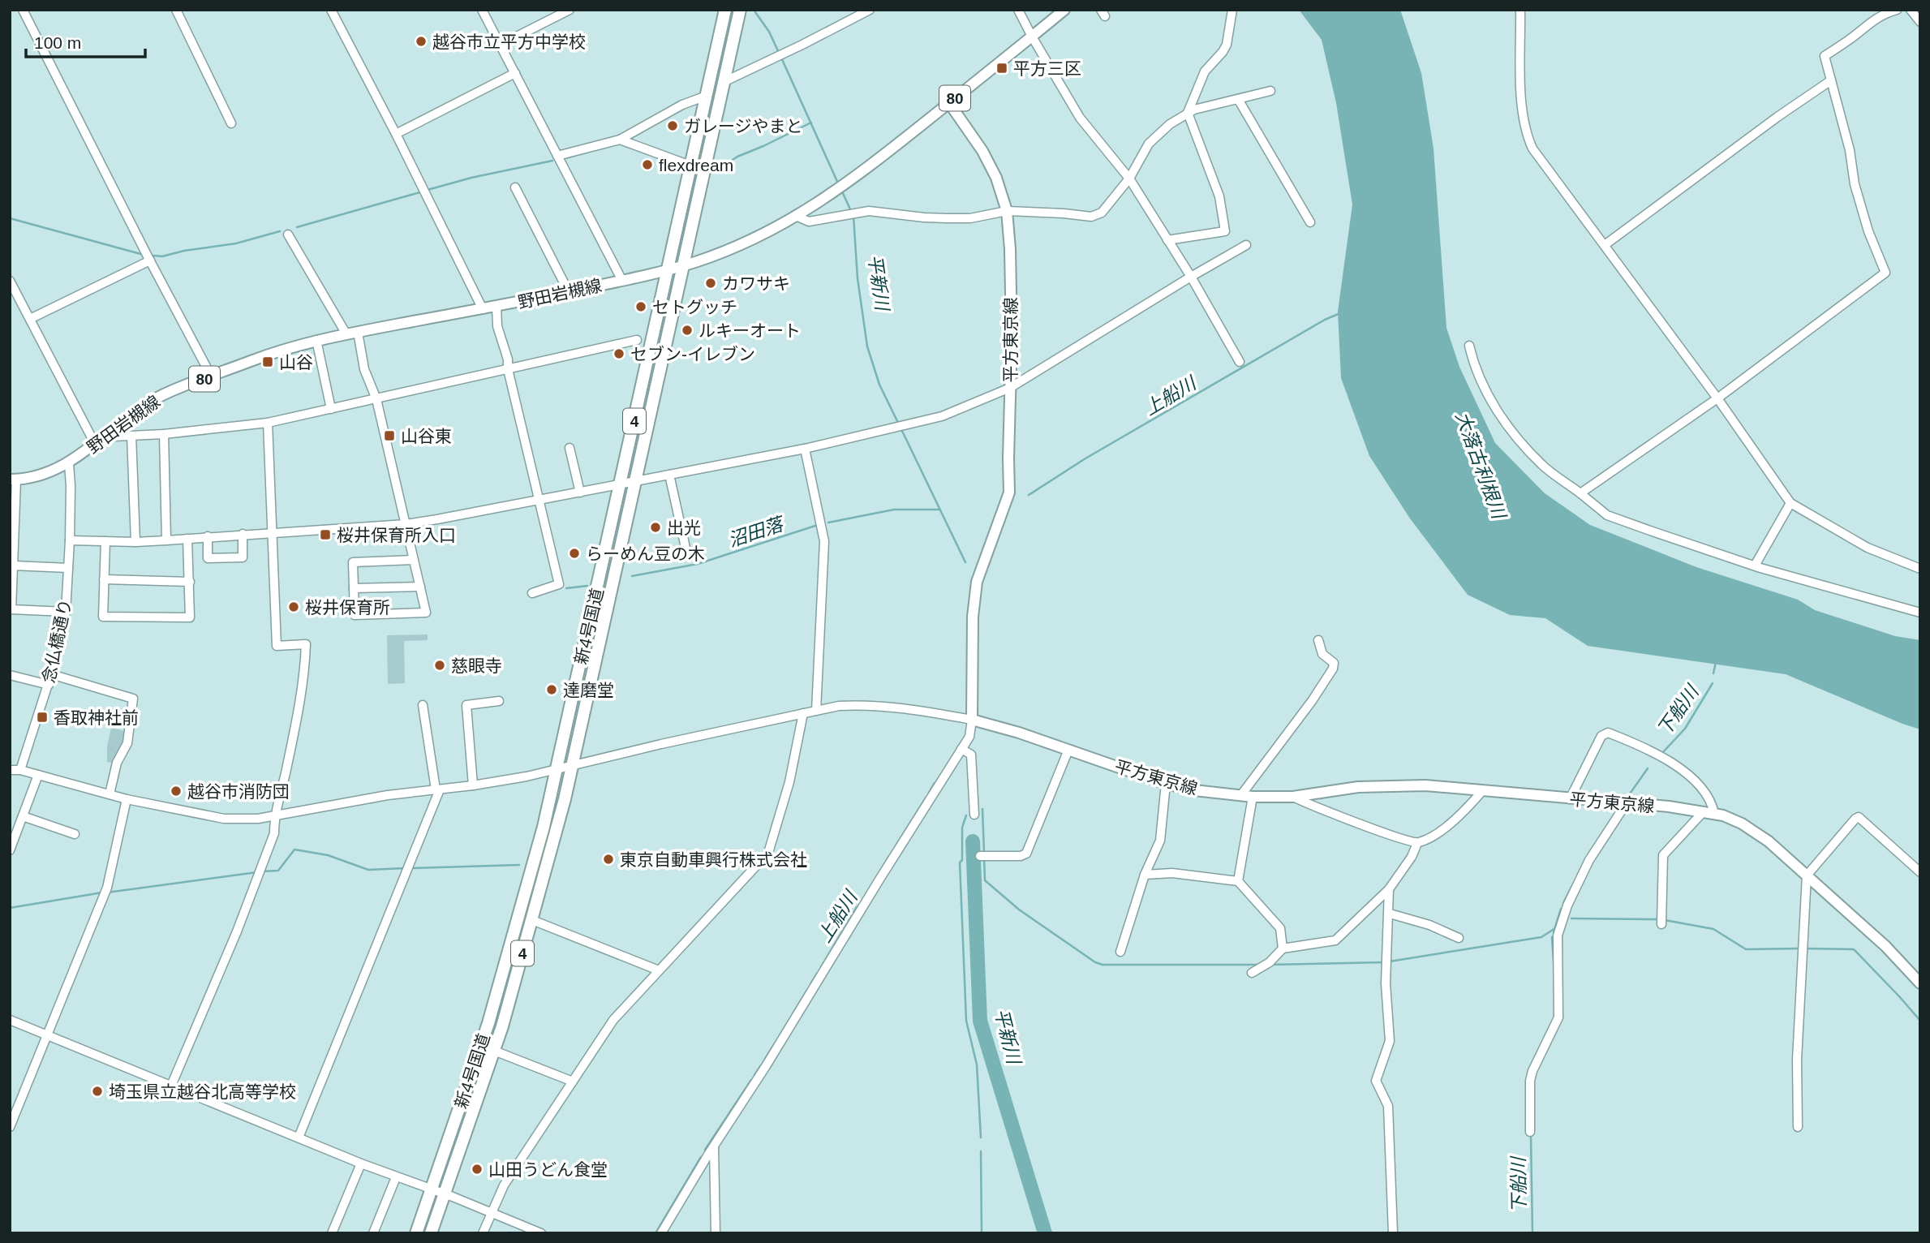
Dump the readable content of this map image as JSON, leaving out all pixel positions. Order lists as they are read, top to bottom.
{
  "streets": {
    "highway": ["4", "新4号国道"],
    "main road": ["80", "野田岩槻線", "平方東京線"],
    "street": ["念仏橋通り"]
  },
  "crossings": [
    ["野田岩槻線", "平方東京線"],
    ["野田岩槻線", "新4号国道"],
    ["野田岩槻線", "念仏橋通り"]
  ],
  "water": [
    "平新川",
    "上船川",
    "大落古利根川",
    "沼田落",
    "下船川"
  ],
  "places": {
    "other": [
      "越谷市立平方中学校",
      "ガレージやまと",
      "flexdream",
      "カワサキ",
      "セトグッチ",
      "ルキーオート",
      "セブン-イレブン",
      "出光",
      "らーめん豆の木",
      "桜井保育所",
      "慈眼寺",
      "達磨堂",
      "越谷市消防団",
      "東京自動車興行株式会社",
      "埼玉県立越谷北高等学校",
      "山田うどん食堂"
    ],
    "transit": [
      "平方三区",
      "山谷",
      "山谷東",
      "桜井保育所入口",
      "香取神社前"
    ]
  },
  "scale_bar": "100 m"
}
